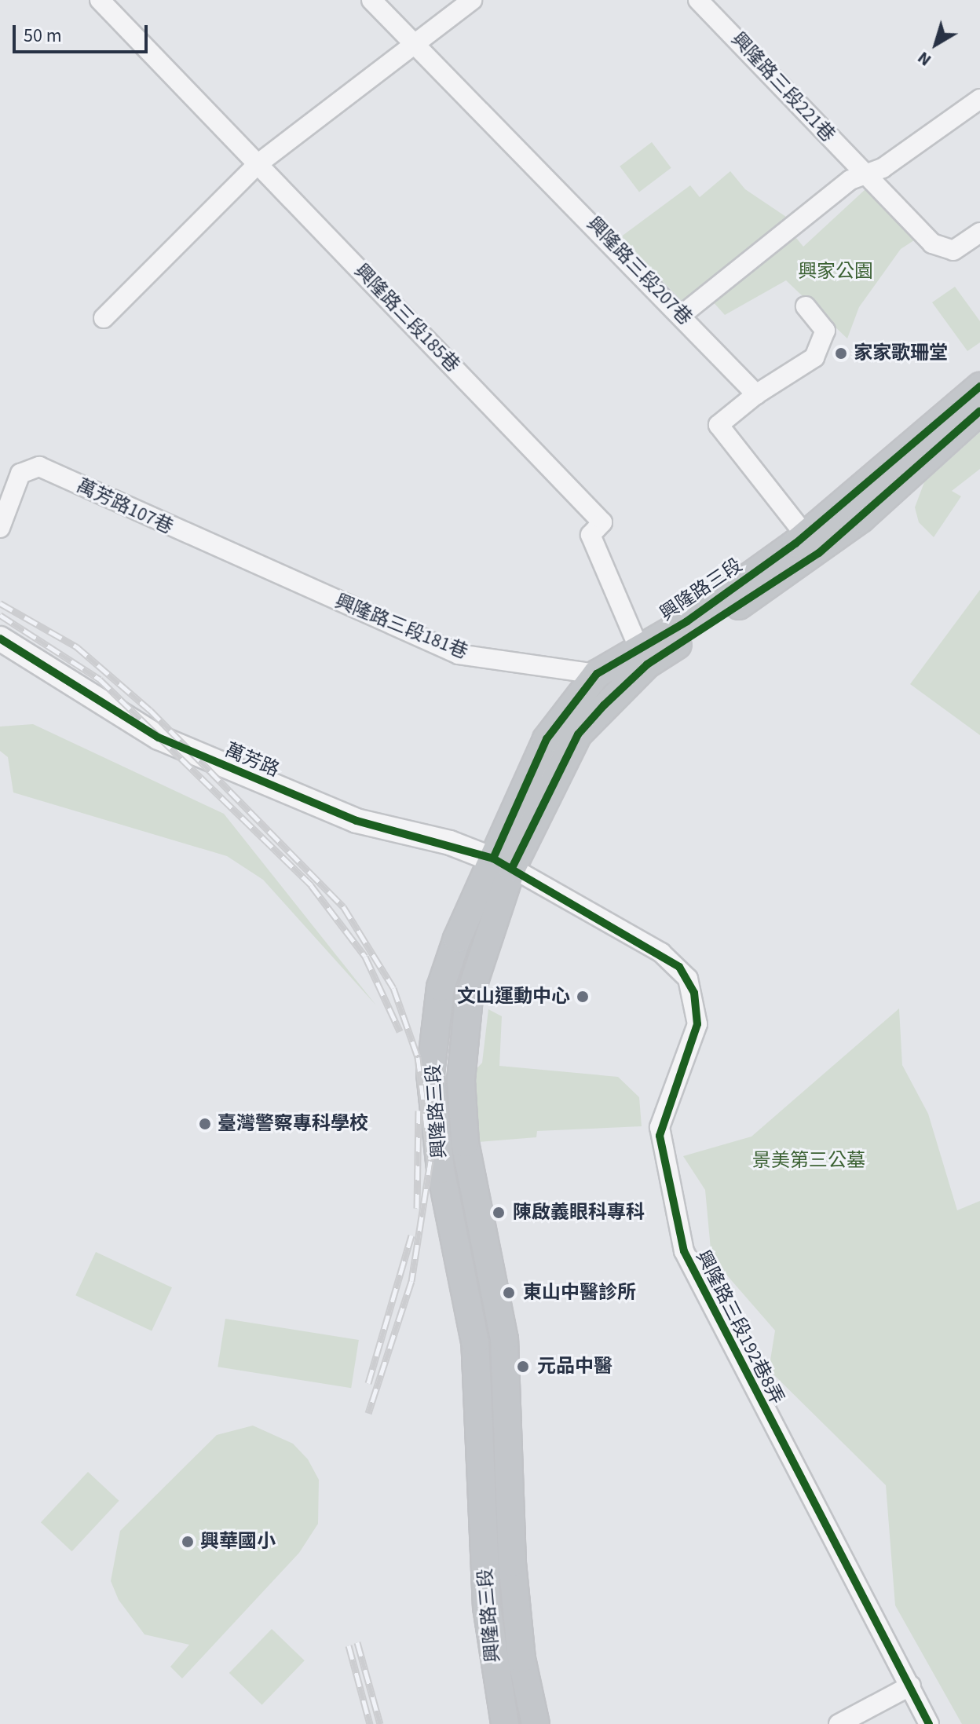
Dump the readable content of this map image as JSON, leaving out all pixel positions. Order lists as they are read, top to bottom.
{
  "streets": {
    "main road": ["興隆路三段"],
    "street": [
      "興隆路三段221巷",
      "興隆路三段207巷",
      "興隆路三段185巷",
      "萬芳路107巷",
      "興隆路三段181巷",
      "萬芳路",
      "興隆路三段192巷8弄"
    ]
  },
  "crossings": [
    ["興隆路三段185巷", "興隆路三段"],
    ["萬芳路107巷", "興隆路三段181巷"],
    ["興隆路三段", "興隆路三段181巷"],
    ["興隆路三段", "萬芳路"],
    ["興隆路三段", "興隆路三段192巷8弄"],
    ["萬芳路", "興隆路三段192巷8弄"]
  ],
  "parks": ["興家公園", "景美第三公墓"],
  "places": [
    "家家歌珊堂",
    "文山運動中心",
    "臺灣警察專科學校",
    "陳啟義眼科專科",
    "東山中醫診所",
    "元品中醫",
    "興華國小"
  ],
  "scale_bar": "50 m",
  "north": "bottom left"
}
